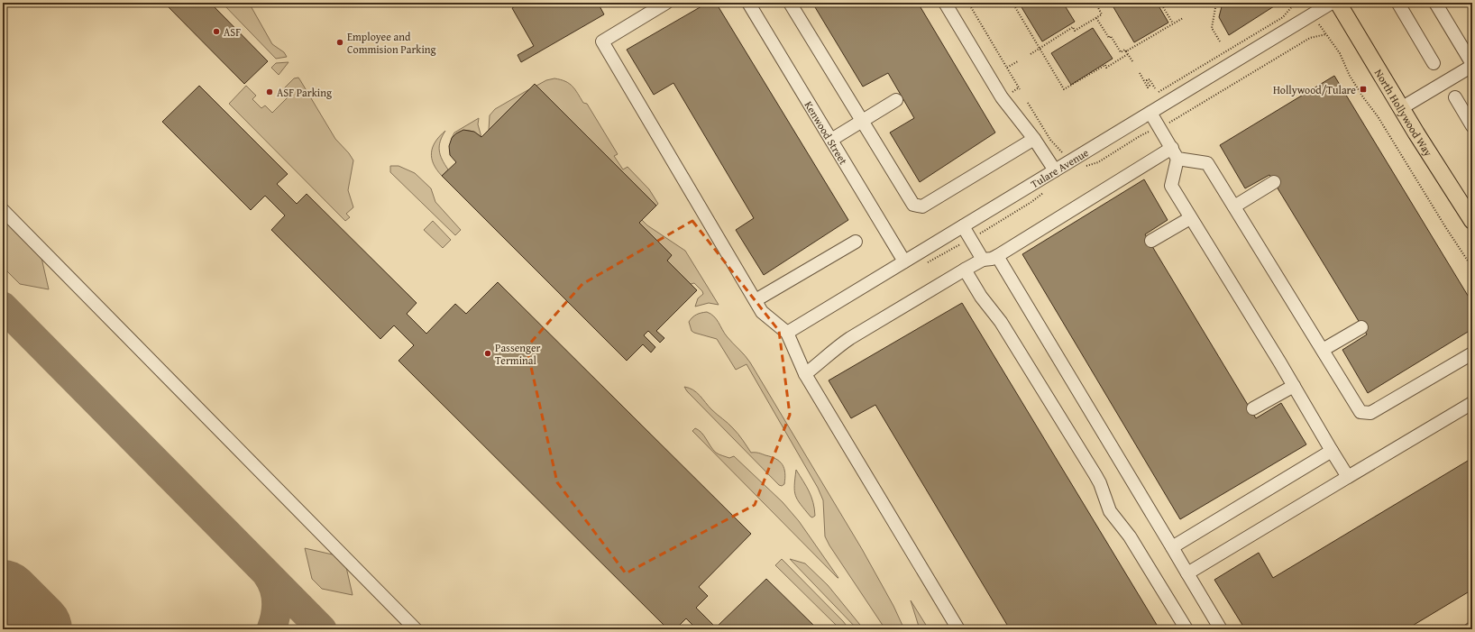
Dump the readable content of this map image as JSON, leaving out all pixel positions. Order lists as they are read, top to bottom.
{
  "streets": {
    "main road": ["North Hollywood Way"],
    "street": ["Kenwood Street", "Tulare Avenue"]
  },
  "crossings": [
    ["Kenwood Street", "Tulare Avenue"]
  ],
  "places": {
    "other": [
      "ASF",
      "Employee and Commision Parking",
      "ASF Parking",
      "Passenger Terminal"
    ],
    "transit": ["Hollywood/Tulare"]
  }
}
